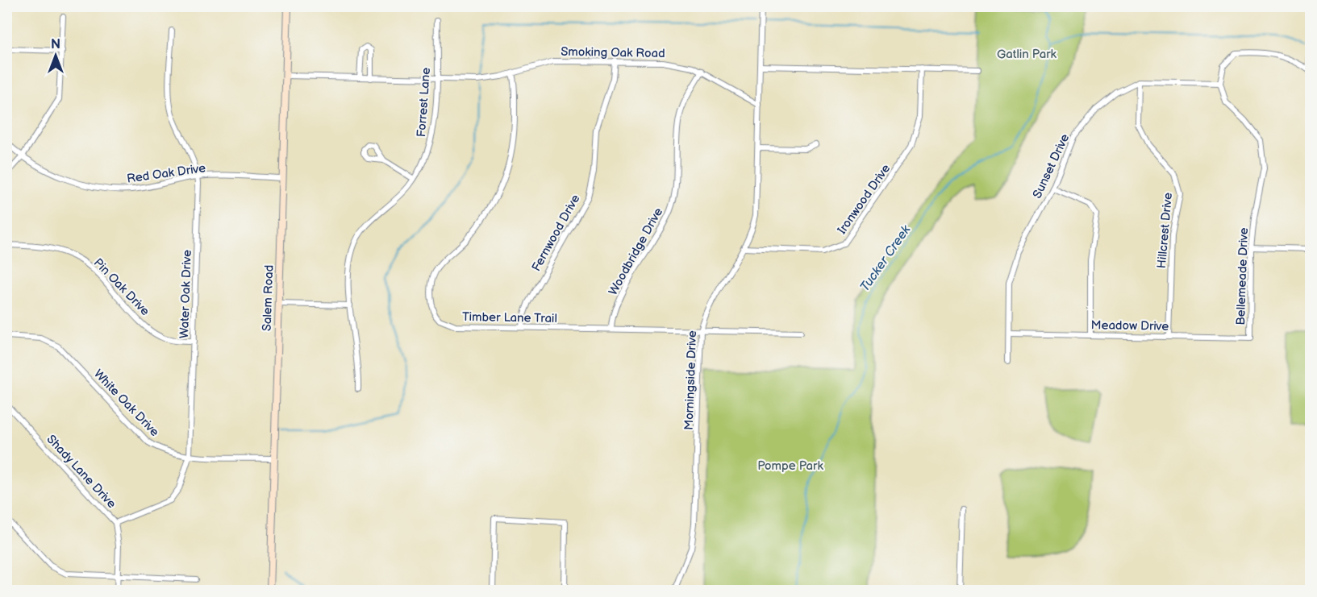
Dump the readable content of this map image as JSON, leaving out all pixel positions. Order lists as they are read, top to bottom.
{
  "streets": {
    "main road": ["Salem Road"],
    "street": [
      "Smoking Oak Road",
      "Forrest Lane",
      "Sunset Drive",
      "Red Oak Drive",
      "Ironwood Drive",
      "Hillcrest Drive",
      "Fernwood Drive",
      "Woodbridge Drive",
      "Bellemeade Drive",
      "Pin Oak Drive",
      "Water Oak Drive",
      "Timber Lane Trail",
      "Meadow Drive",
      "Morningside Drive",
      "White Oak Drive",
      "Shady Lane Drive"
    ]
  },
  "crossings": [
    ["Smoking Oak Road", "Forrest Lane"],
    ["Smoking Oak Road", "Fernwood Drive"],
    ["Smoking Oak Road", "Woodbridge Drive"],
    ["Smoking Oak Road", "Salem Road"],
    ["Smoking Oak Road", "Timber Lane Trail"],
    ["Smoking Oak Road", "Morningside Drive"],
    ["Sunset Drive", "Hillcrest Drive"],
    ["Sunset Drive", "Bellemeade Drive"],
    ["Sunset Drive", "Meadow Drive"],
    ["Red Oak Drive", "Water Oak Drive"],
    ["Red Oak Drive", "Salem Road"],
    ["Ironwood Drive", "Morningside Drive"],
    ["Hillcrest Drive", "Meadow Drive"],
    ["Fernwood Drive", "Timber Lane Trail"],
    ["Woodbridge Drive", "Timber Lane Trail"],
    ["Bellemeade Drive", "Meadow Drive"],
    ["Pin Oak Drive", "Water Oak Drive"],
    ["Water Oak Drive", "White Oak Drive"],
    ["Water Oak Drive", "Shady Lane Drive"],
    ["Salem Road", "White Oak Drive"],
    ["Timber Lane Trail", "Morningside Drive"]
  ],
  "water": ["Tucker Creek"],
  "parks": ["Gatlin Park", "Pompe Park"],
  "north": "top"
}
